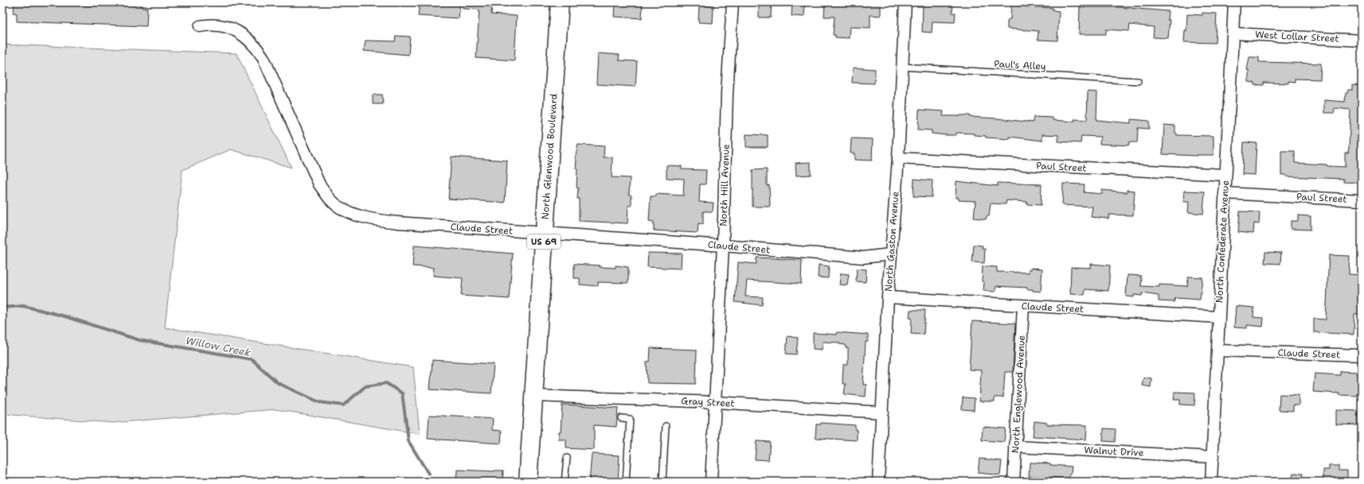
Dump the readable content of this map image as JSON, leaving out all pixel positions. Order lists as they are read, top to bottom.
{
  "streets": {
    "main road": ["North Glenwood Boulevard", "US 69"],
    "street": [
      "West Lollar Street",
      "Paul Street",
      "North Hill Avenue",
      "Claude Street",
      "North Gaston Avenue",
      "North Confederate Avenue",
      "North Englewood Avenue",
      "Gray Street",
      "Walnut Drive"
    ],
    "lane": ["Paul's Alley"]
  },
  "crossings": [
    ["West Lollar Street", "North Confederate Avenue"],
    ["Paul's Alley", "North Gaston Avenue"],
    ["North Glenwood Boulevard", "Claude Street"],
    ["North Glenwood Boulevard", "Gray Street"],
    ["Paul Street", "North Gaston Avenue"],
    ["Paul Street", "North Confederate Avenue"],
    ["North Hill Avenue", "Claude Street"],
    ["North Hill Avenue", "Gray Street"],
    ["Claude Street", "North Gaston Avenue"],
    ["Claude Street", "North Confederate Avenue"],
    ["Claude Street", "North Englewood Avenue"],
    ["North Gaston Avenue", "Gray Street"],
    ["North Confederate Avenue", "Walnut Drive"],
    ["North Englewood Avenue", "Walnut Drive"]
  ],
  "water": ["Willow Creek"]
}
